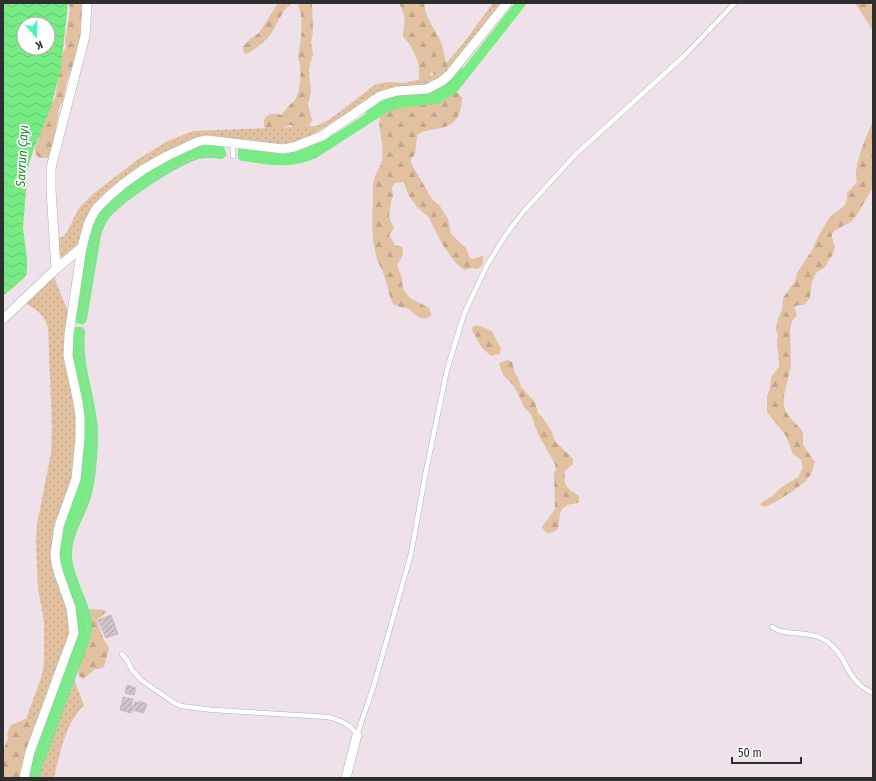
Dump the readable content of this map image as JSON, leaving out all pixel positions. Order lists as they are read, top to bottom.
{
  "water": ["Savrun Çayı"],
  "scale_bar": "50 m",
  "north": "bottom"
}
